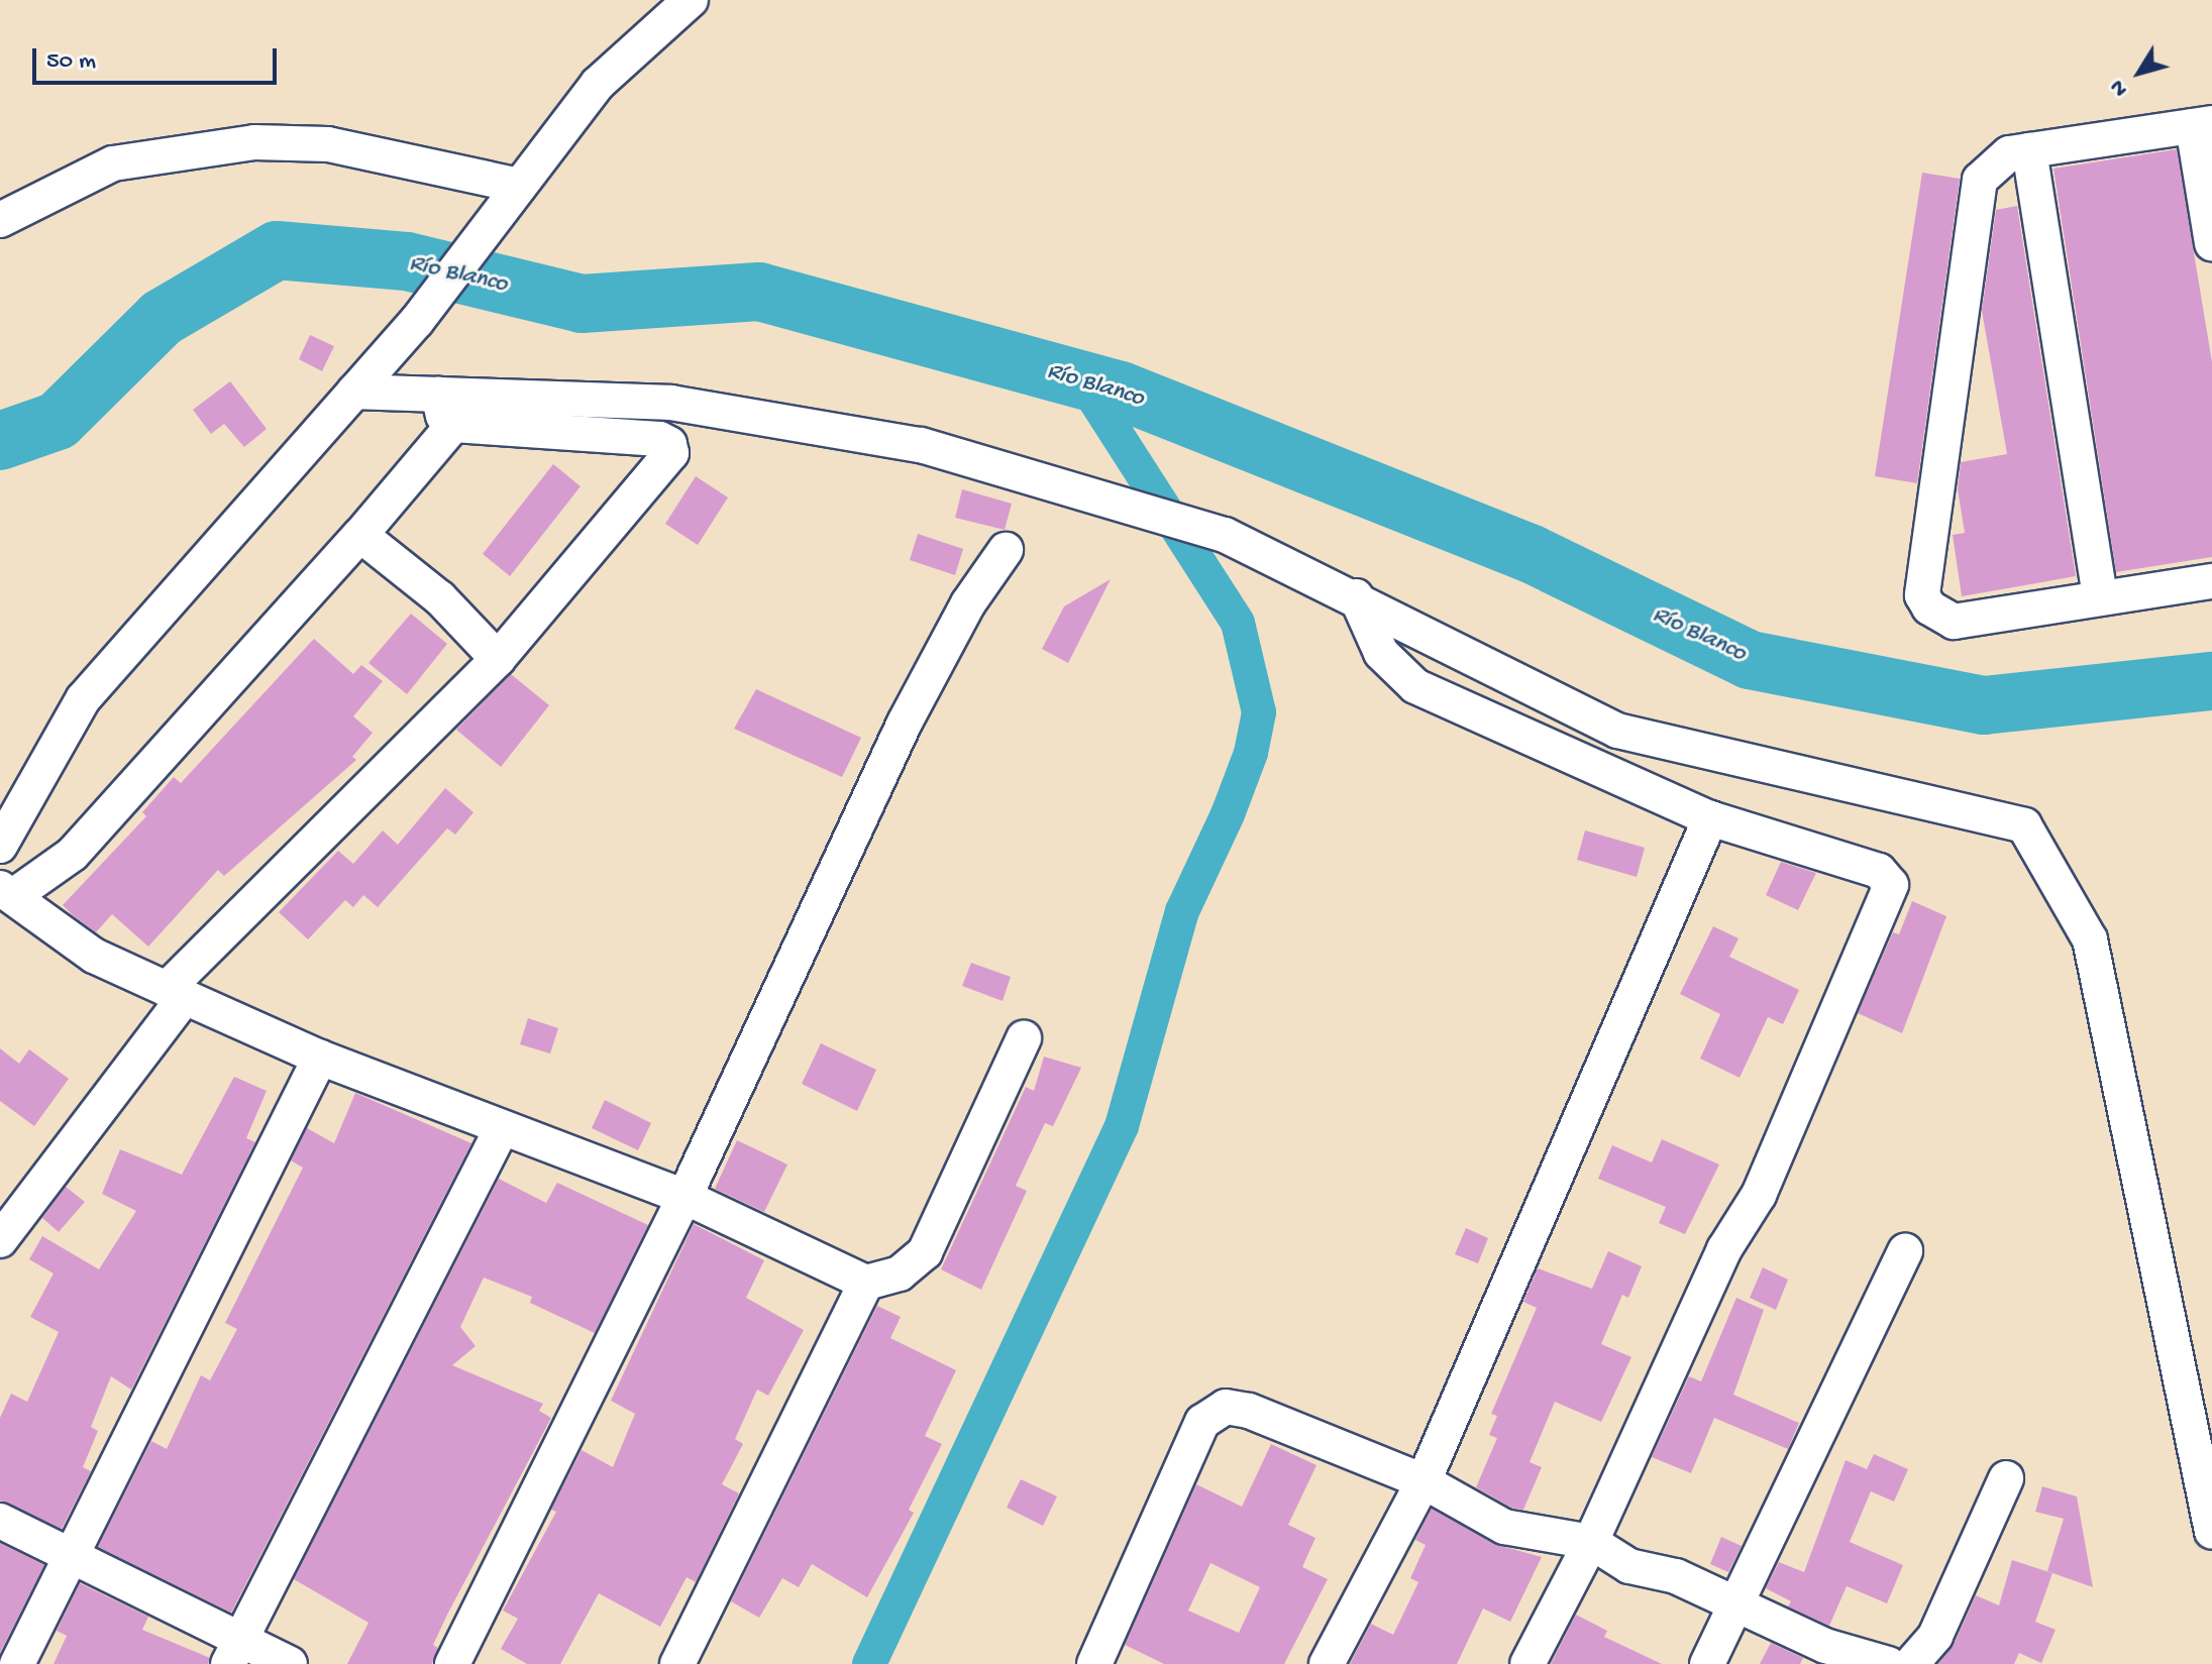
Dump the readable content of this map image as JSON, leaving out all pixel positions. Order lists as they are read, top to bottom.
{
  "water": ["Río Blanco"],
  "scale_bar": "50 m",
  "north": "bottom left"
}
